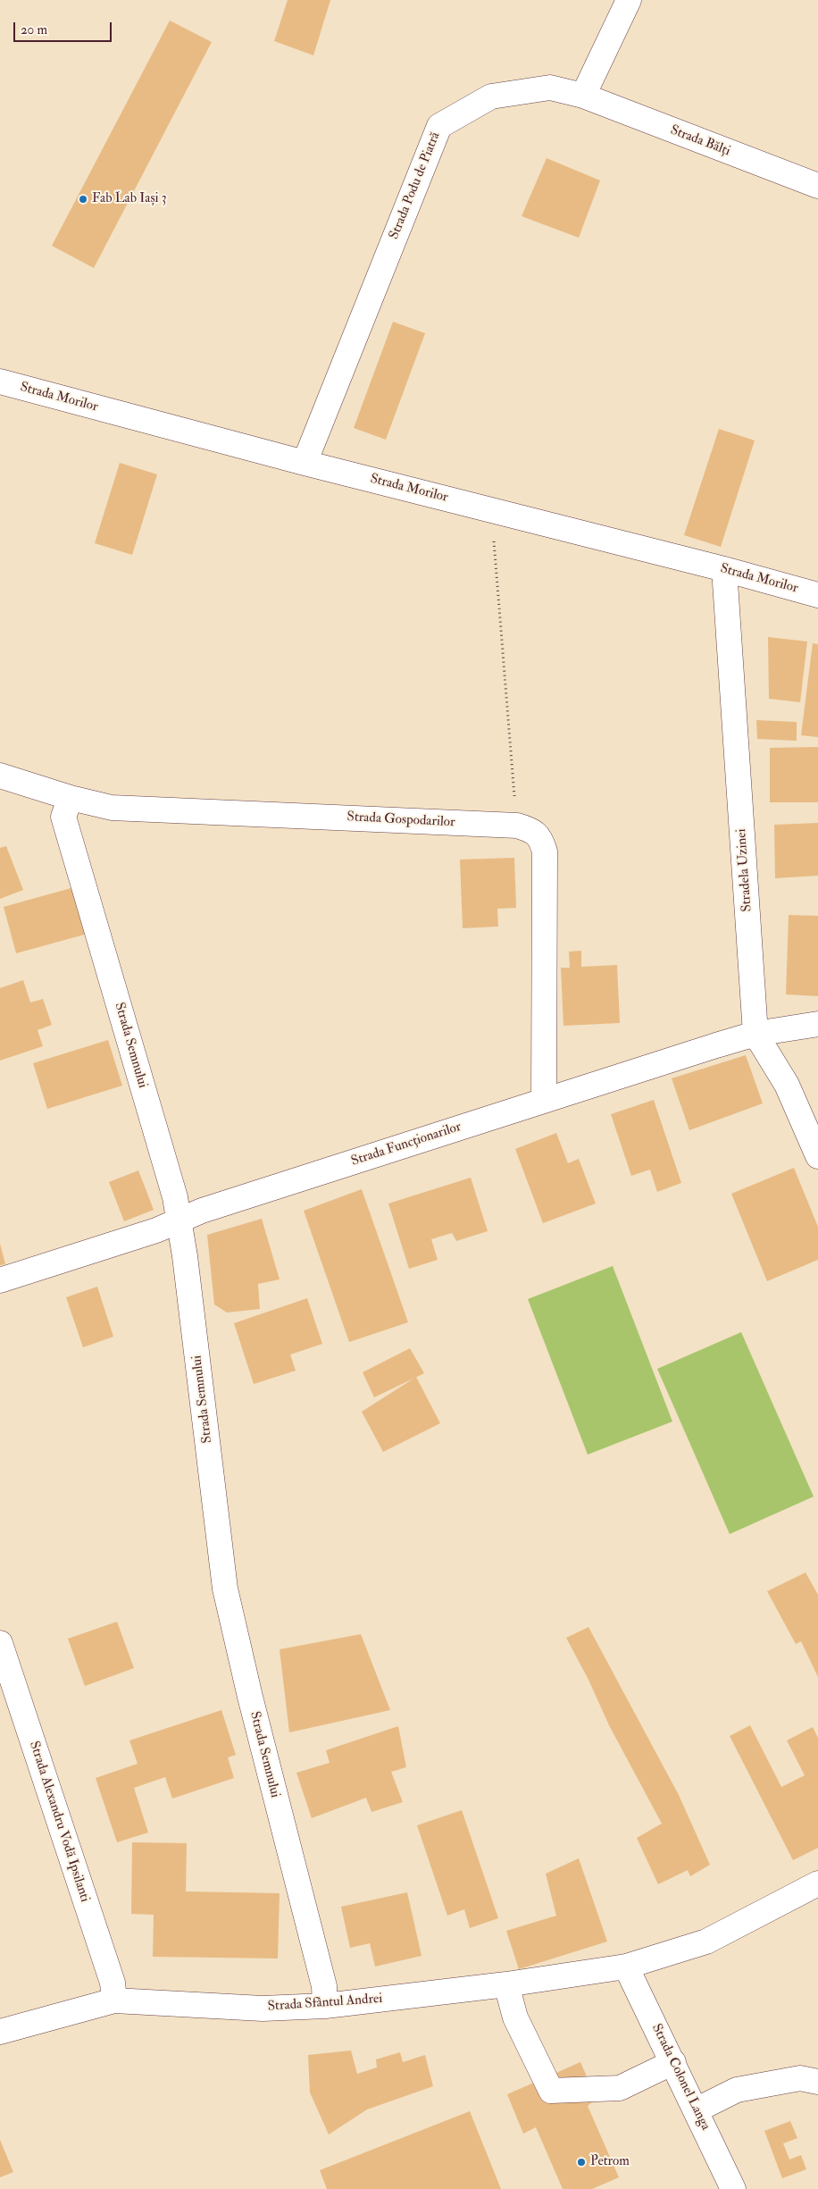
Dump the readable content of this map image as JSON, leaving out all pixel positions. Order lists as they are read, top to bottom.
{
  "streets": {
    "street": [
      "Strada Bălți",
      "Strada Podu de Piatră",
      "Strada Morilor",
      "Strada Gospodarilor",
      "Stradela Uzinei",
      "Strada Semnului",
      "Strada Funcționarilor",
      "Strada Alexandru Vodă Ipsilanti",
      "Strada Sfântul Andrei",
      "Strada Colonel Langa"
    ]
  },
  "crossings": [
    ["Strada Bălți", "Strada Podu de Piatră"],
    ["Strada Podu de Piatră", "Strada Morilor"],
    ["Strada Morilor", "Stradela Uzinei"],
    ["Strada Gospodarilor", "Strada Semnului"],
    ["Strada Gospodarilor", "Strada Funcționarilor"],
    ["Stradela Uzinei", "Strada Funcționarilor"],
    ["Strada Semnului", "Strada Funcționarilor"],
    ["Strada Semnului", "Strada Sfântul Andrei"],
    ["Strada Alexandru Vodă Ipsilanti", "Strada Sfântul Andrei"],
    ["Strada Sfântul Andrei", "Strada Colonel Langa"]
  ],
  "places": ["Fab Lab Iași 3", "Petrom"],
  "scale_bar": "20 m"
}
